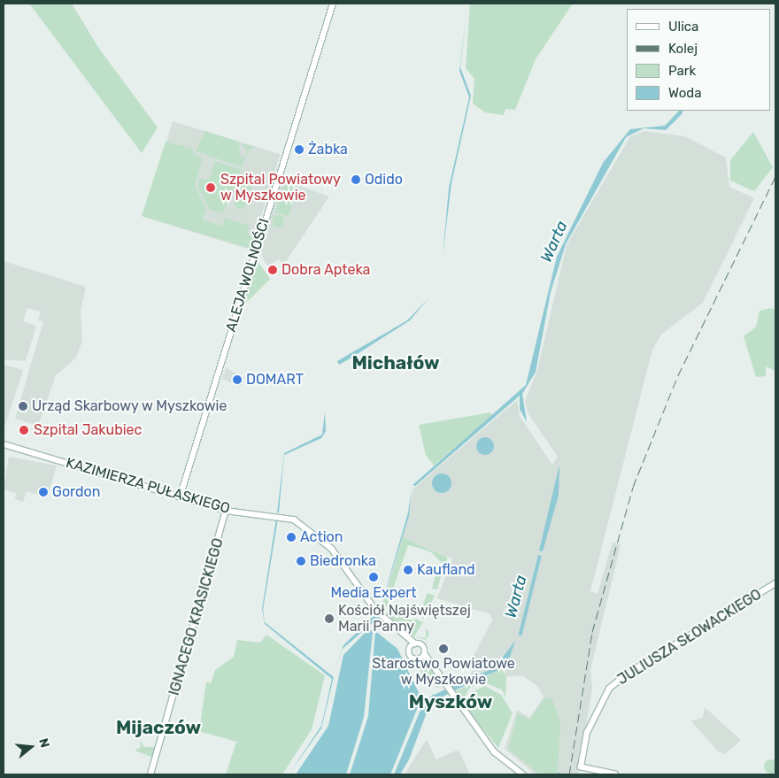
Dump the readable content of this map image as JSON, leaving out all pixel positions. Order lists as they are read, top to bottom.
{
  "streets": {
    "street": [
      "ALEJA WOLNOŚCI",
      "KAZIMIERZA PUŁASKIEGO",
      "IGNACEGO KRASICKIEGO",
      "JULIUSZA SŁOWACKIEGO"
    ]
  },
  "crossings": [
    ["ALEJA WOLNOŚCI", "KAZIMIERZA PUŁASKIEGO"],
    ["KAZIMIERZA PUŁASKIEGO", "IGNACEGO KRASICKIEGO"]
  ],
  "districts": ["Michałów", "Myszków", "Mijaczów"],
  "water": ["Warta"],
  "places": [
    "Żabka",
    "Odido",
    "Szpital Powiatowy w Myszkowie",
    "Dobra Apteka",
    "DOMART",
    "Urząd Skarbowy w Myszkowie",
    "Szpital Jakubiec",
    "Gordon",
    "Action",
    "Biedronka",
    "Kaufland",
    "Media Expert",
    "Kościół Najświętszej Marii Panny",
    "Starostwo Powiatowe w Myszkowie"
  ],
  "legend": [
    "Ulica",
    "Kolej",
    "Park",
    "Woda"
  ],
  "north": "right"
}
